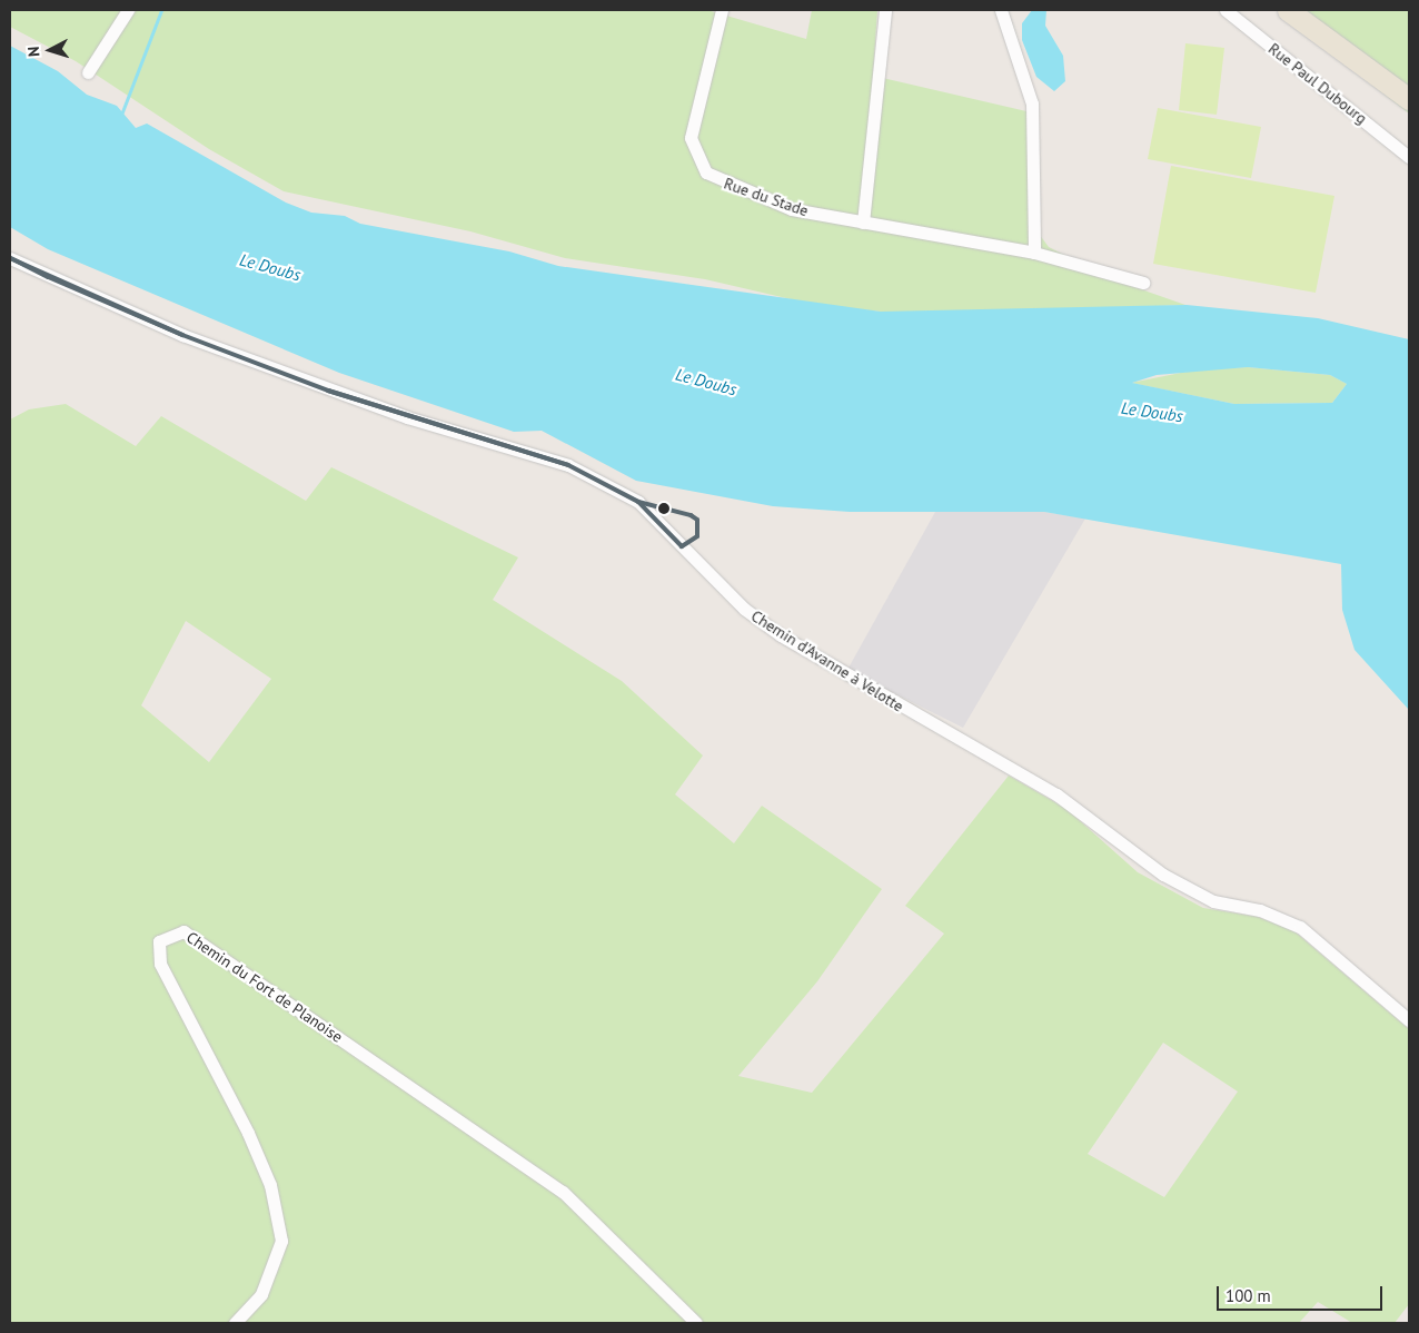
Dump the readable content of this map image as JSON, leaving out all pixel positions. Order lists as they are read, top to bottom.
{
  "streets": {
    "street": [
      "Rue Paul Dubourg",
      "Rue du Stade",
      "Chemin d'Avanne à Velotte",
      "Chemin du Fort de Planoise"
    ]
  },
  "water": ["Le Doubs"],
  "scale_bar": "100 m",
  "north": "left"
}
